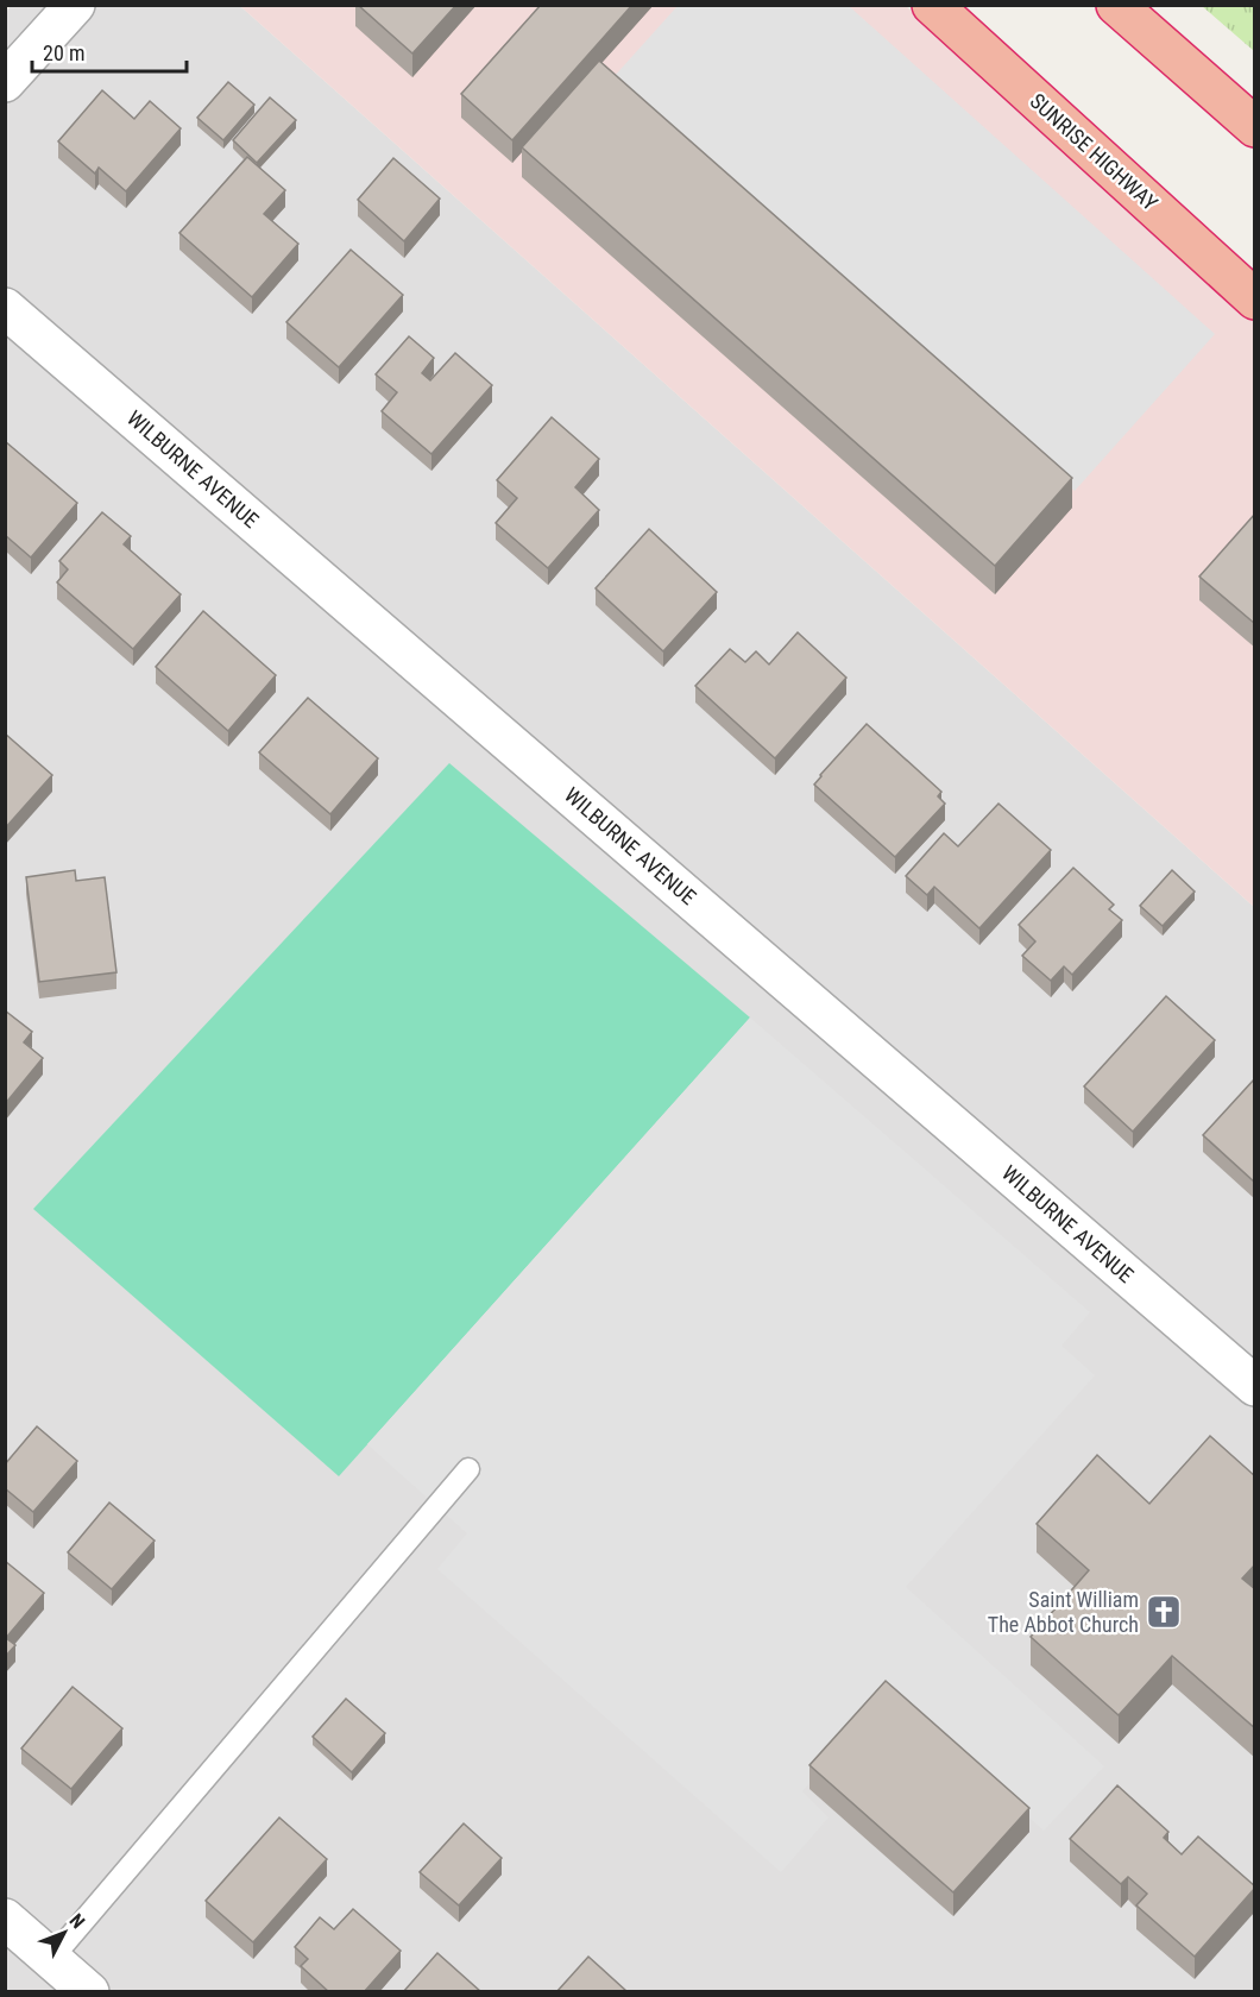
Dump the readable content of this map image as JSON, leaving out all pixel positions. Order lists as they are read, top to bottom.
{
  "streets": {
    "highway": ["SUNRISE HIGHWAY"],
    "street": ["WILBURNE AVENUE"]
  },
  "places": {
    "church": ["Saint William The Abbot Church"]
  },
  "scale_bar": "20 m",
  "north": "top right"
}
